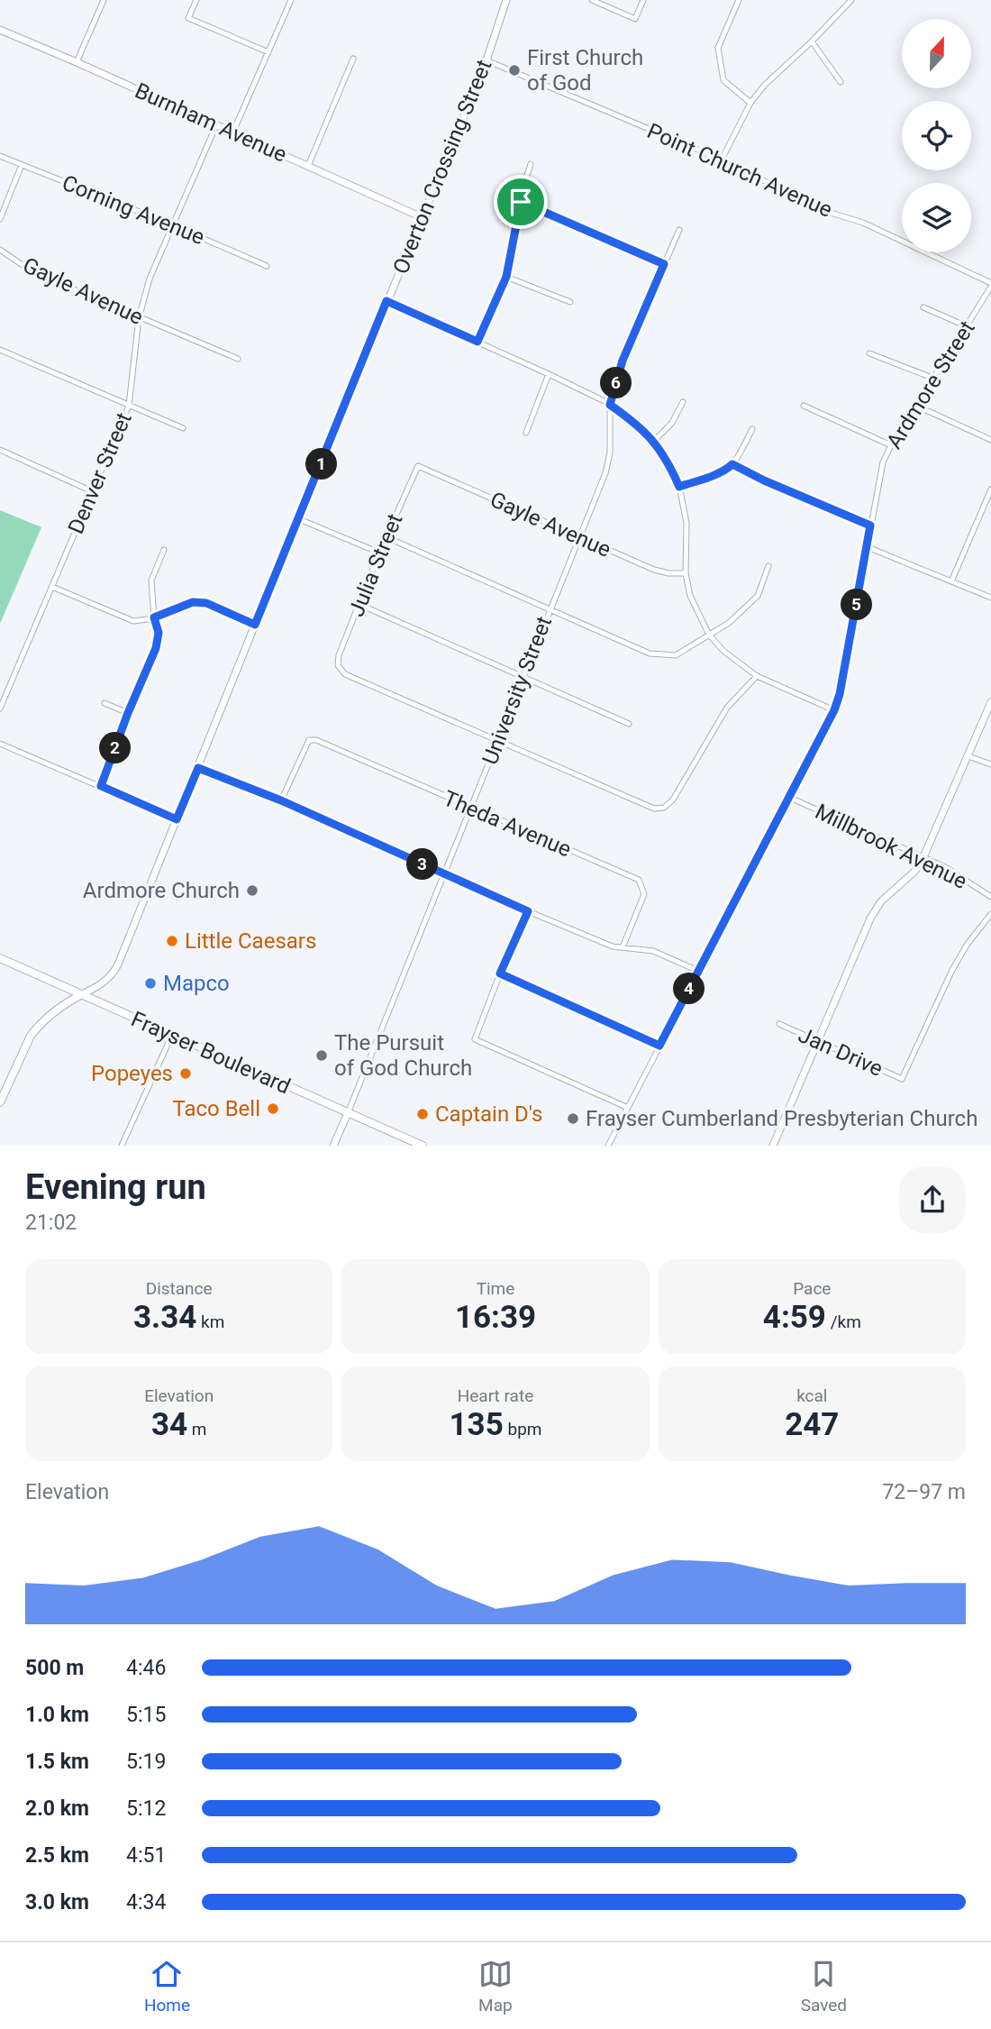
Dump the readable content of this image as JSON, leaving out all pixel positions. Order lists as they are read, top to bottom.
{
  "streets": {
    "main road": ["Overton Crossing Street", "Frayser Boulevard"],
    "street": [
      "Burnham Avenue",
      "Point Church Avenue",
      "Corning Avenue",
      "Gayle Avenue",
      "Ardmore Street",
      "Denver Street",
      "Julia Street",
      "University Street",
      "Theda Avenue",
      "Millbrook Avenue",
      "Jan Drive"
    ]
  },
  "crossings": [
    ["Burnham Avenue", "Overton Crossing Street"],
    ["Burnham Avenue", "Denver Street"],
    ["Overton Crossing Street", "Point Church Avenue"],
    ["Overton Crossing Street", "Frayser Boulevard"],
    ["Point Church Avenue", "Ardmore Street"],
    ["Corning Avenue", "Denver Street"],
    ["Gayle Avenue", "Denver Street"],
    ["Gayle Avenue", "Julia Street"],
    ["Gayle Avenue", "University Street"],
    ["Ardmore Street", "Millbrook Avenue"],
    ["Julia Street", "University Street"],
    ["University Street", "Theda Avenue"],
    ["University Street", "Frayser Boulevard"]
  ],
  "places": [
    "First Church of God",
    "Ardmore Church",
    "Little Caesars",
    "Mapco",
    "The Pursuit of God Church",
    "Popeyes",
    "Taco Bell",
    "Captain D's",
    "Frayser Cumberland Presbyterian Church"
  ],
  "north": "top",
  "page": {
    "pins": [
      "6",
      "1",
      "5",
      "2",
      "3",
      "4"
    ],
    "heading": ["Evening run", "21:02"],
    "stats": [
      ["Distance", "3.34 km"],
      ["Time", "16:39"],
      ["Pace", "4:59 /km"],
      ["Elevation", "34 m"],
      ["Heart rate", "135 bpm"],
      ["kcal", "247"]
    ],
    "chart": ["Elevation", "72–97 m"],
    "list": [
      {
        "name": "500 m",
        "note": "4:46"
      },
      {
        "name": "1.0 km",
        "note": "5:15"
      },
      {
        "name": "1.5 km",
        "note": "5:19"
      },
      {
        "name": "2.0 km",
        "note": "5:12"
      },
      {
        "name": "2.5 km",
        "note": "4:51"
      },
      {
        "name": "3.0 km",
        "note": "4:34"
      }
    ],
    "tabs": ["Home", "Map", "Saved"]
  }
}
